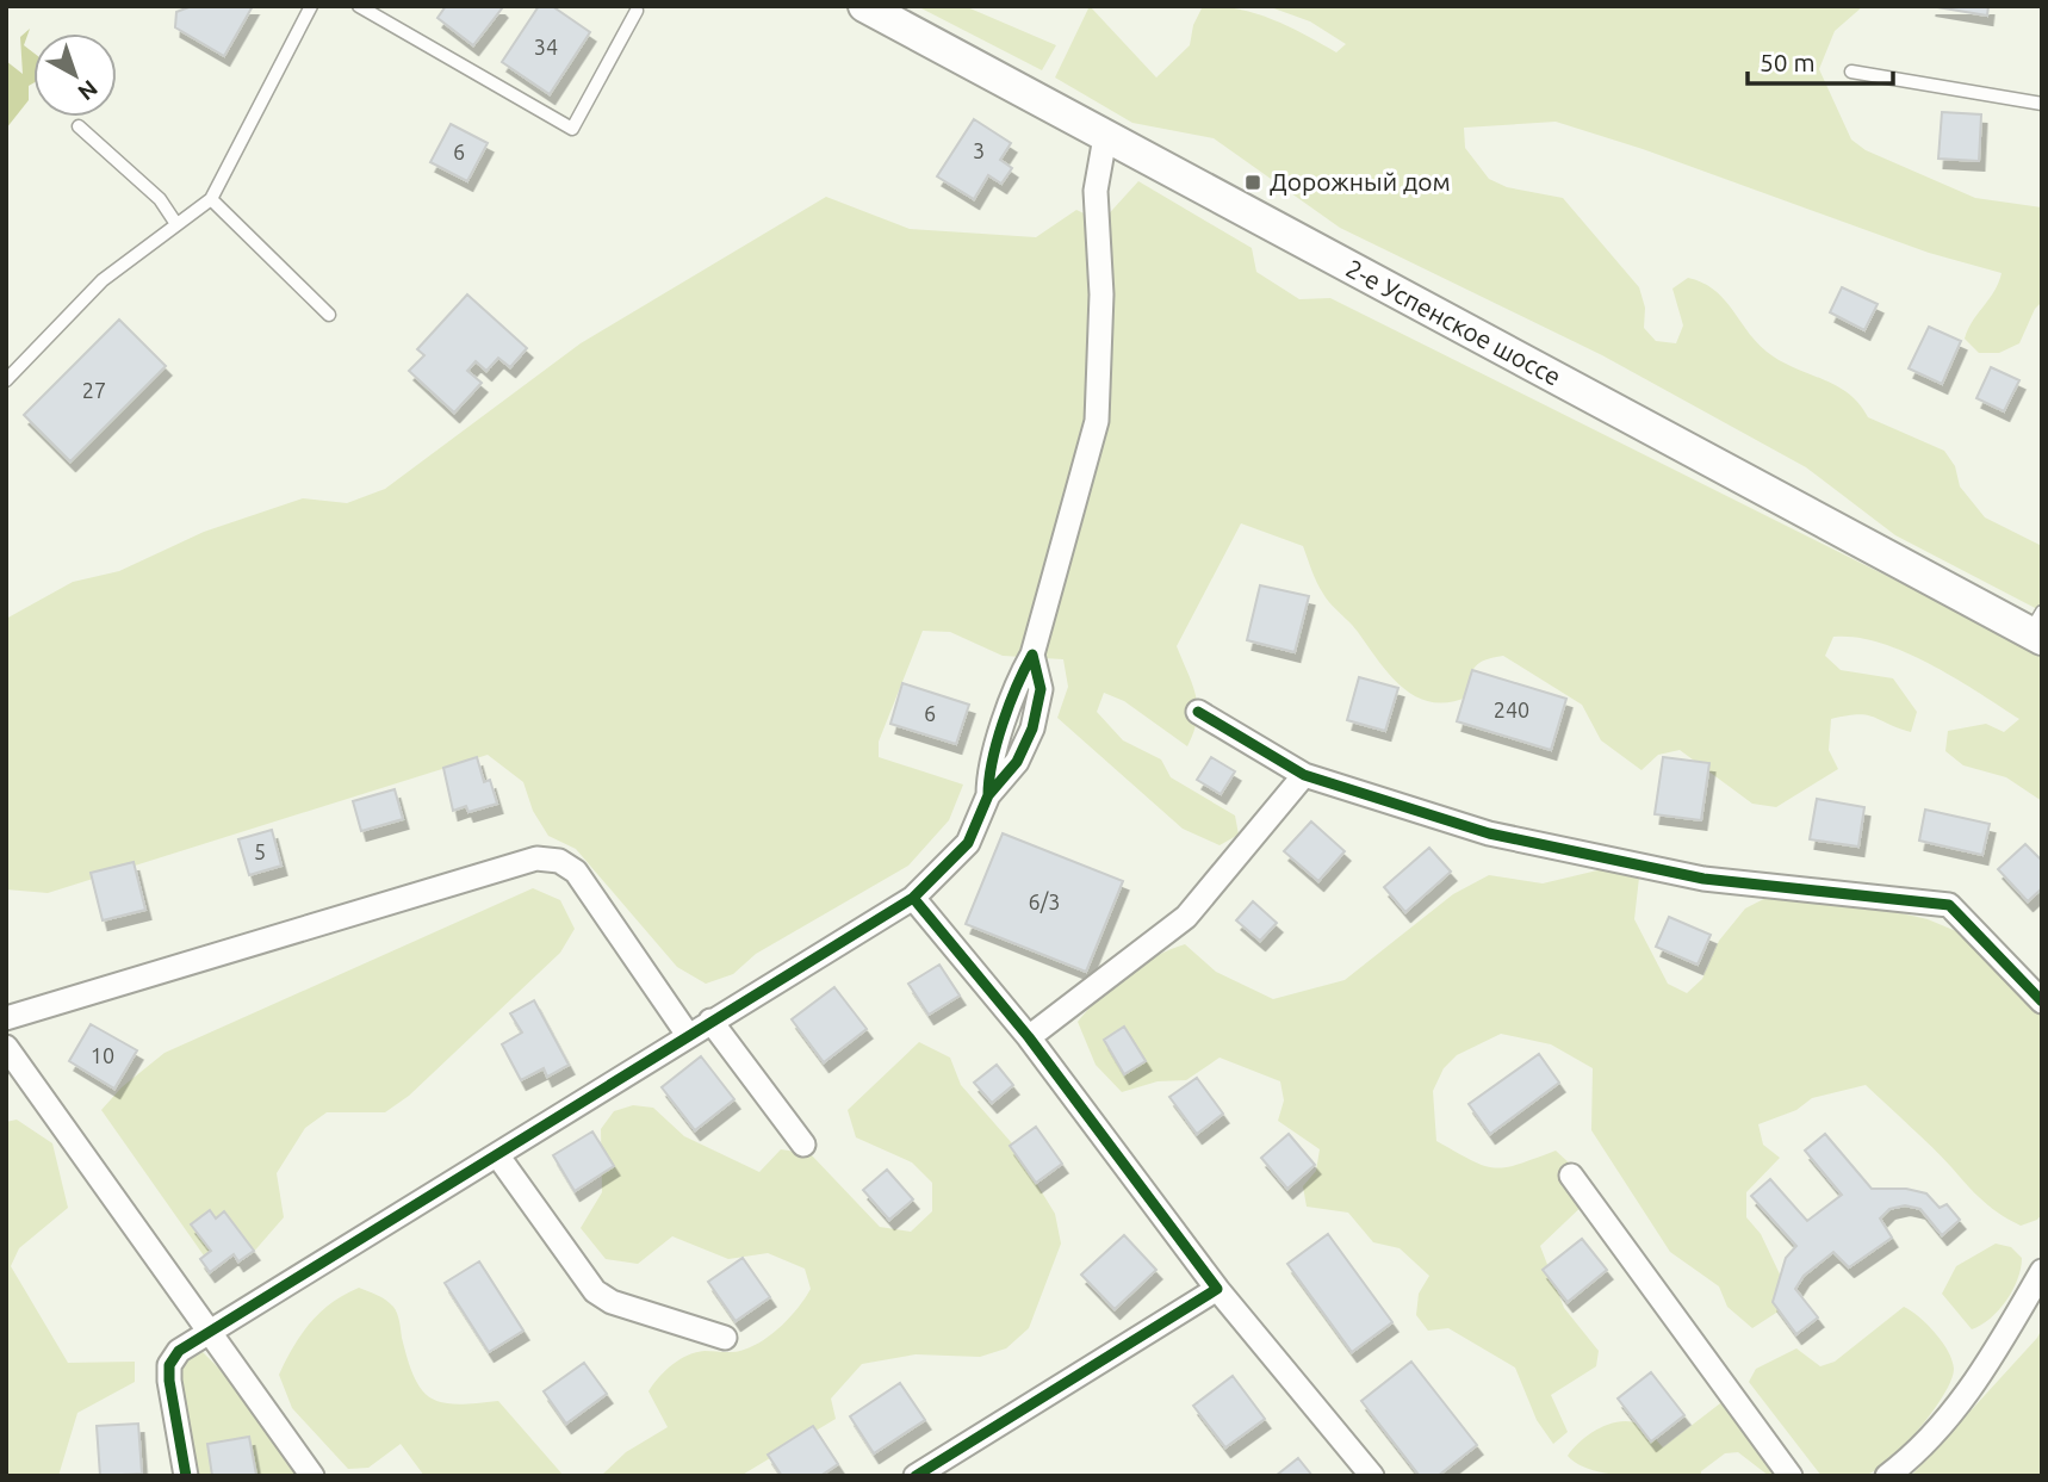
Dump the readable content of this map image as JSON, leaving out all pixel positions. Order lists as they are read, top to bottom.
{
  "streets": {
    "main road": ["2-е Успенское шоссе"]
  },
  "places": {
    "transit": ["Дорожный дом"]
  },
  "house_numbers": [
    "34",
    "3",
    "6",
    "27",
    "240",
    "6",
    "5",
    "6/3",
    "10"
  ],
  "scale_bar": "50 m",
  "north": "bottom right"
}
